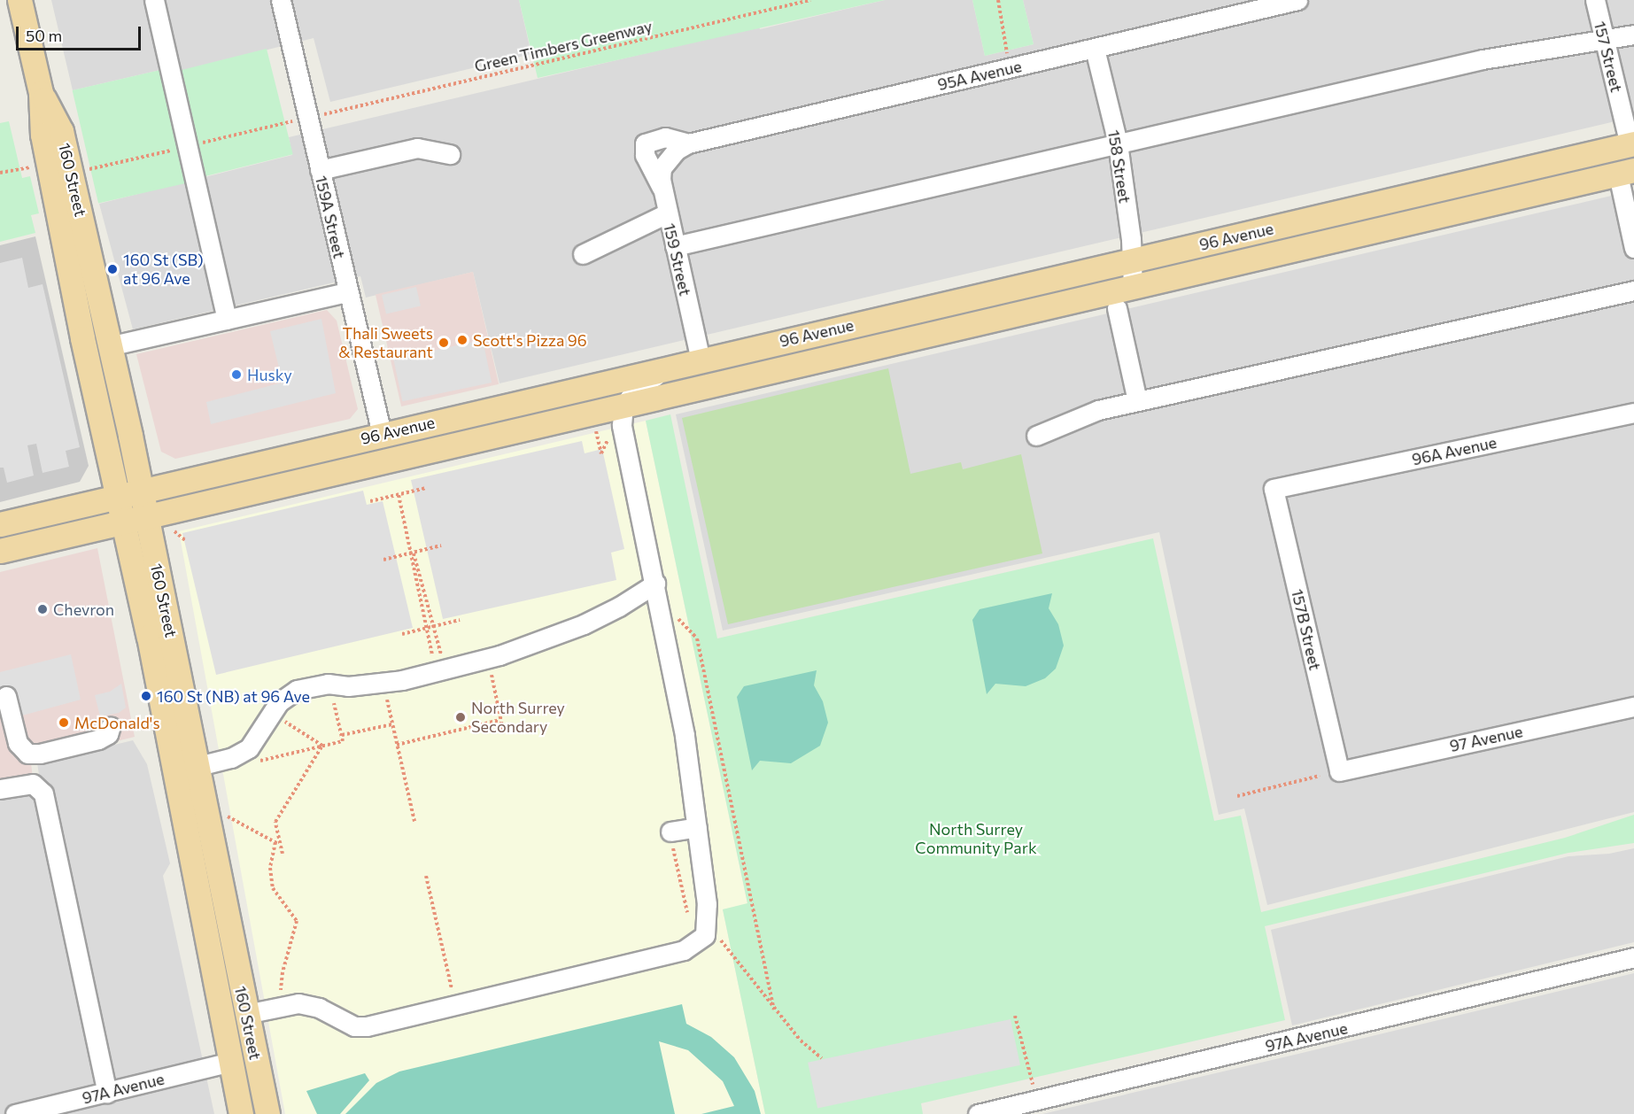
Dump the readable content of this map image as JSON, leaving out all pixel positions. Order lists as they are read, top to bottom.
{
  "streets": {
    "main road": ["160 Street", "96 Avenue"],
    "street": [
      "157 Street",
      "95A Avenue",
      "158 Street",
      "159A Street",
      "159 Street",
      "96A Avenue",
      "157B Street",
      "97 Avenue",
      "97A Avenue"
    ],
    "path": ["Green Timbers Greenway"]
  },
  "crossings": [
    ["157 Street", "96 Avenue"],
    ["95A Avenue", "158 Street"],
    ["95A Avenue", "159 Street"],
    ["158 Street", "96 Avenue"],
    ["160 Street", "96 Avenue"],
    ["160 Street", "97A Avenue"],
    ["159A Street", "96 Avenue"],
    ["96 Avenue", "159 Street"],
    ["96A Avenue", "157B Street"],
    ["157B Street", "97 Avenue"]
  ],
  "parks": ["North Surrey Community Park"],
  "places": [
    "160 St (SB) at 96 Ave",
    "Scott's Pizza 96",
    "Thali Sweets & Restaurant",
    "Husky",
    "Chevron",
    "160 St (NB) at 96 Ave",
    "North Surrey Secondary",
    "McDonald's"
  ],
  "scale_bar": "50 m"
}
